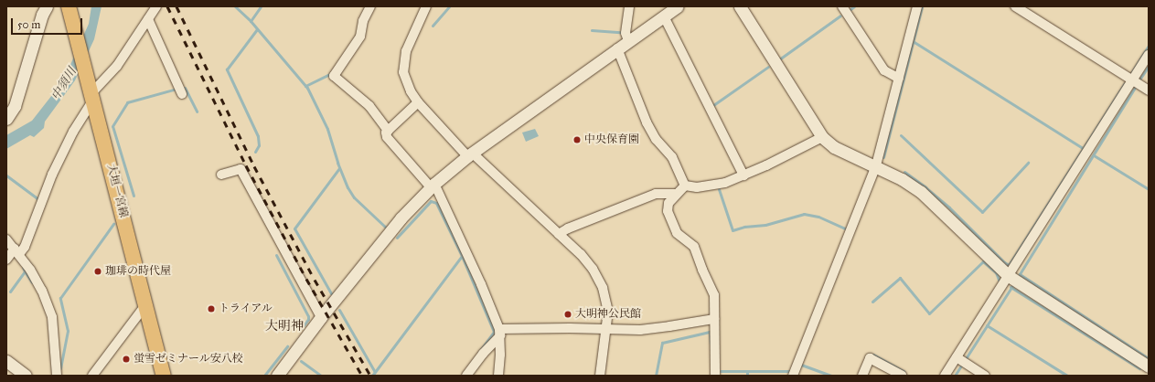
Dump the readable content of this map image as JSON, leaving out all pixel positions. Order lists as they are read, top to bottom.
{
  "streets": {
    "main road": ["大垣一宮線"]
  },
  "districts": ["大明神"],
  "water": ["中須川"],
  "places": [
    "中央保育園",
    "珈琲の時代屋",
    "トライアル",
    "大明神公民館",
    "蛍雪ゼミナール安八校"
  ],
  "scale_bar": "50 m"
}
